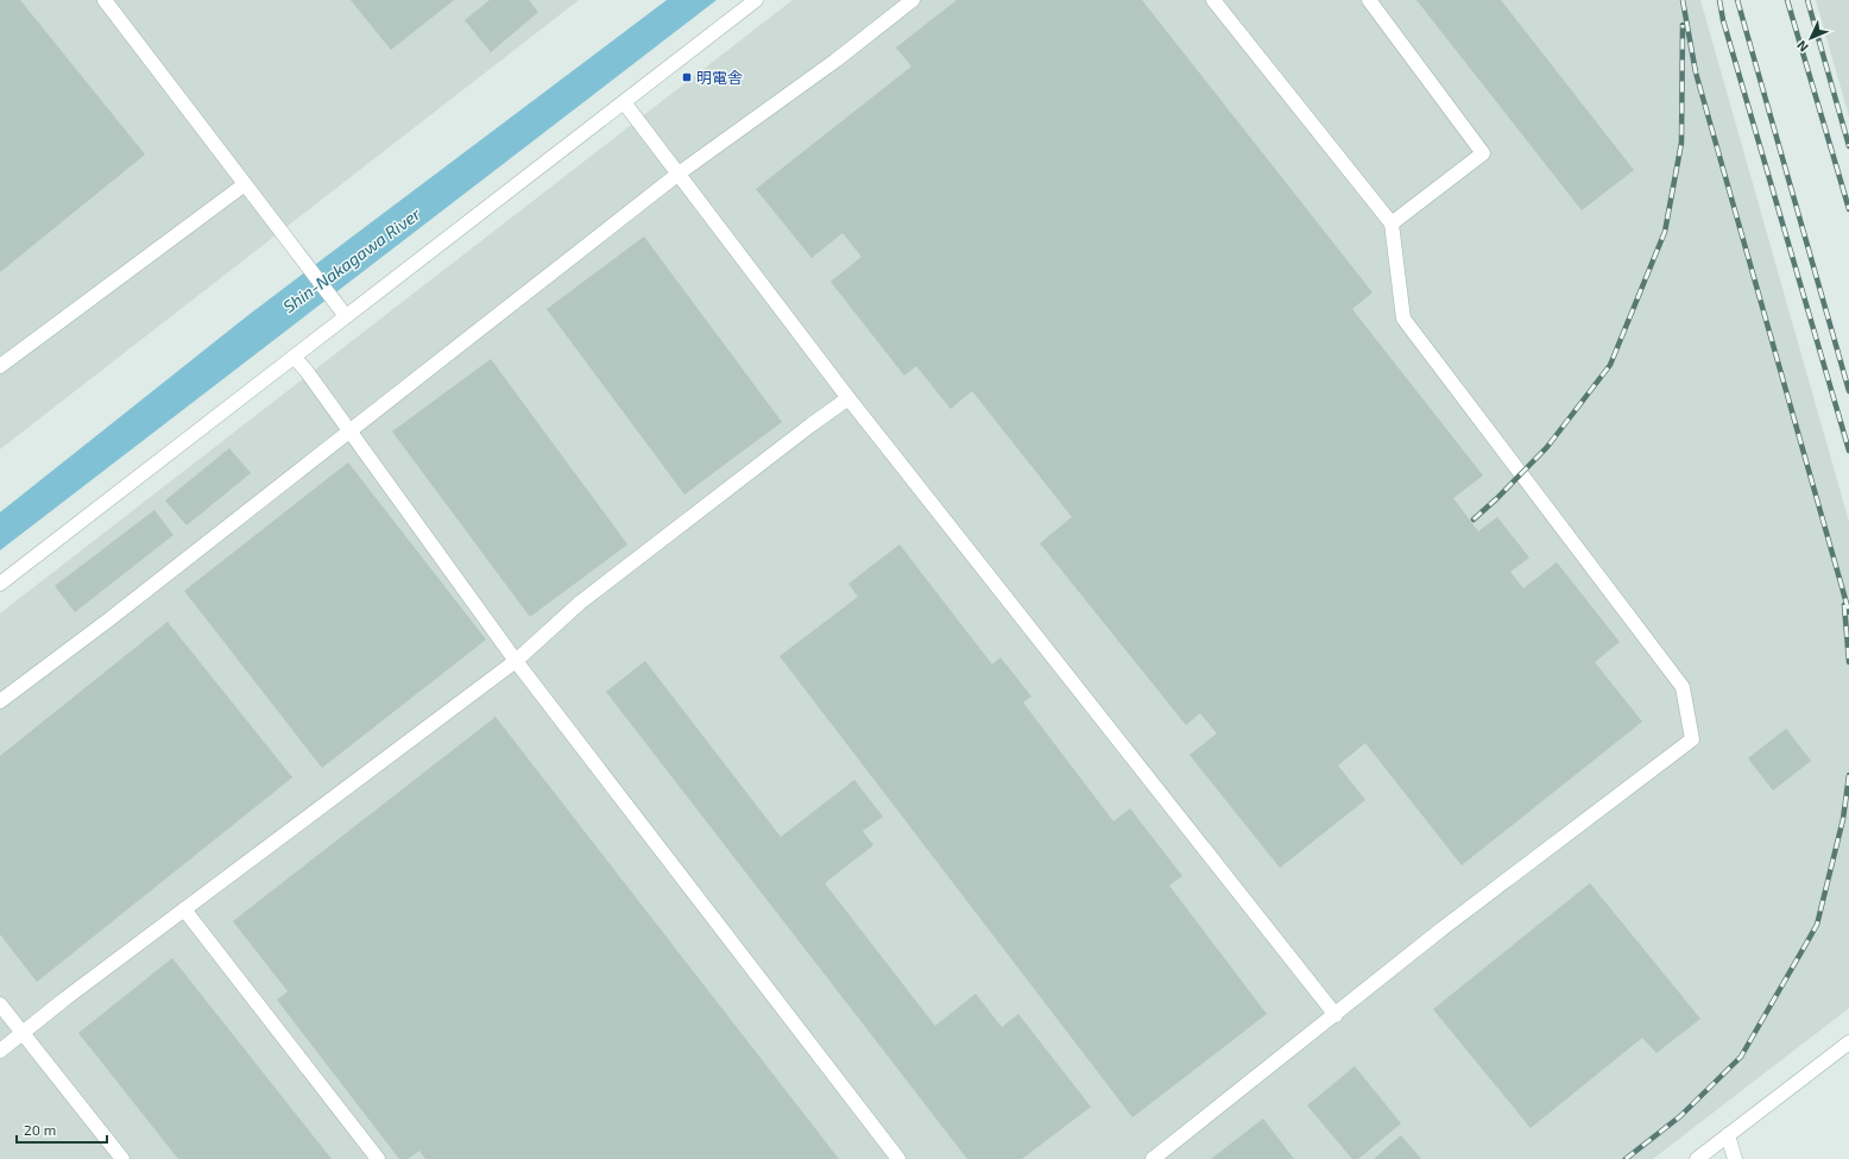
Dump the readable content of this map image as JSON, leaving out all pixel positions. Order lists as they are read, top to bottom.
{
  "water": ["Shin-Nakagawa River"],
  "places": {
    "transit": ["明電舎"]
  },
  "scale_bar": "20 m",
  "north": "bottom left"
}
